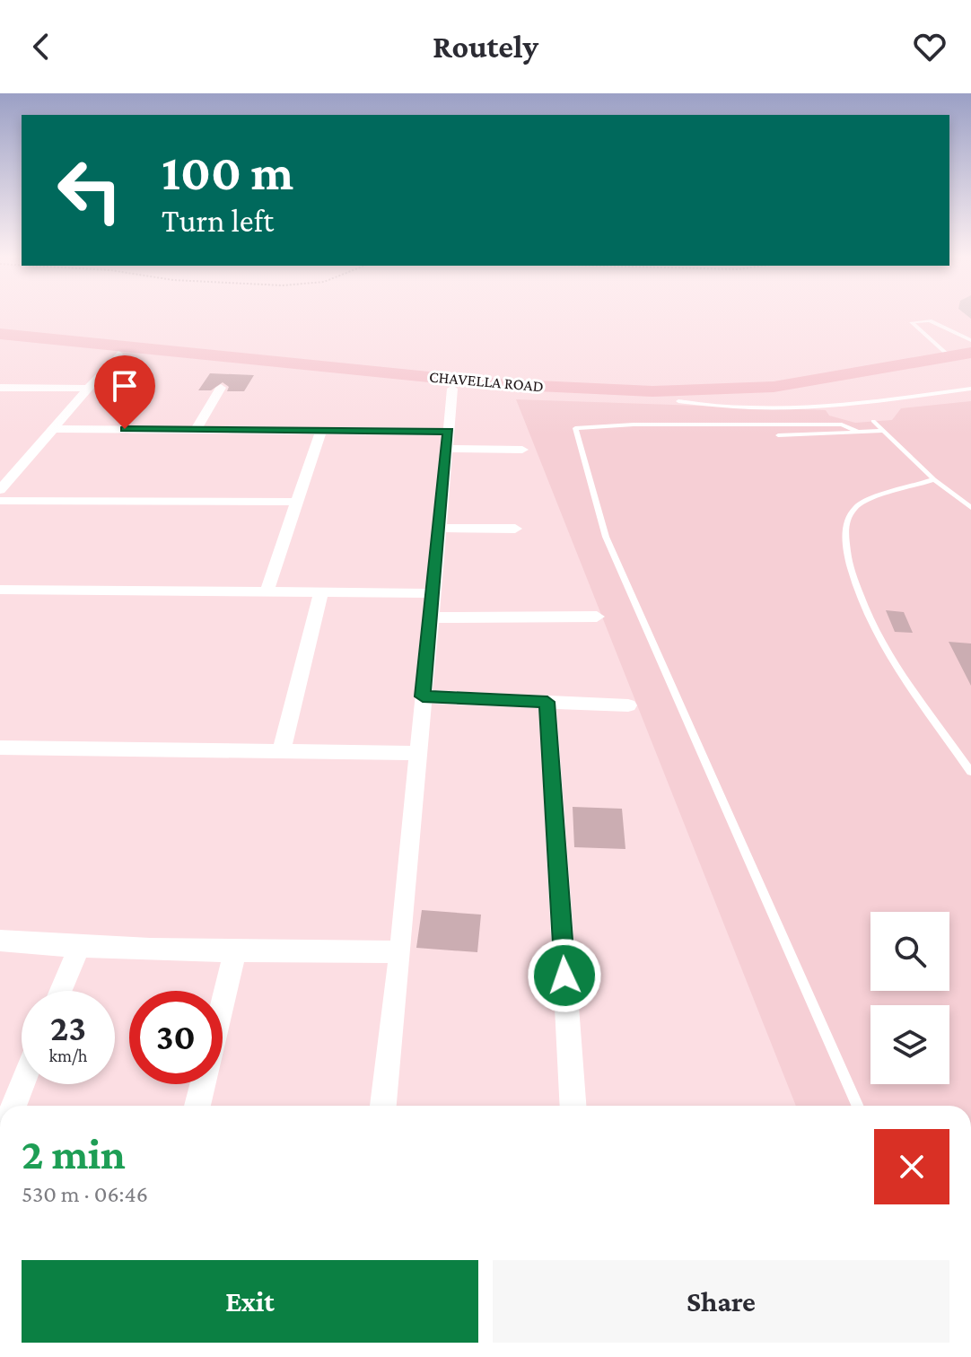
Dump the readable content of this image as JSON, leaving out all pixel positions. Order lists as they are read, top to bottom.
{
  "streets": {
    "highway": ["CHAVELLA ROAD"]
  },
  "page": {
    "header": "Routely",
    "turn": ["100 m", "Turn left"],
    "speed": "23 km/h",
    "limit": "30",
    "heading": ["2 min", "530 m · 06:46"],
    "buttons": ["Exit", "Share"]
  }
}
